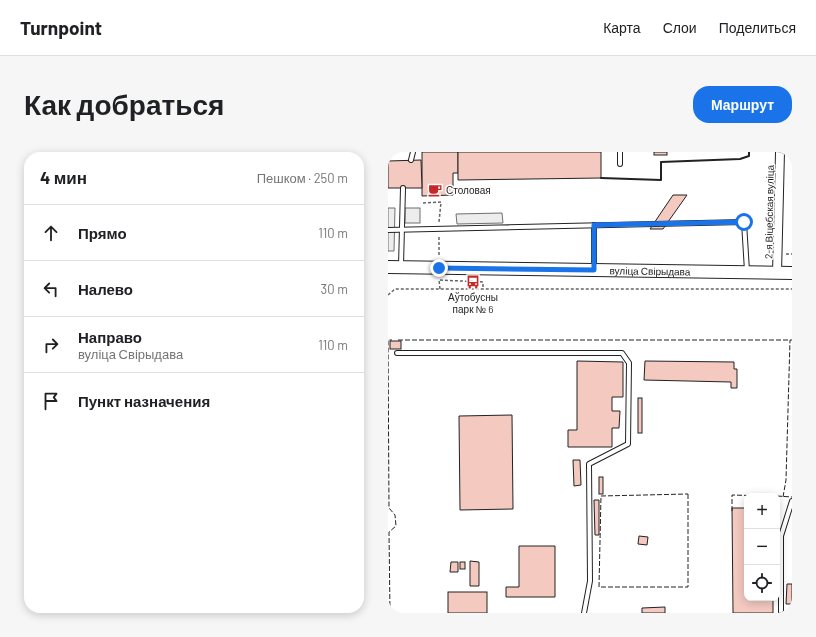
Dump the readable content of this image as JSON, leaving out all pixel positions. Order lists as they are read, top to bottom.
{
  "streets": {
    "main road": ["вуліца Свірыдава"],
    "street": ["2-я Віцебская вуліца"]
  },
  "crossings": [
    ["2-я Віцебская вуліца", "вуліца Свірыдава"]
  ],
  "places": {
    "cafe": ["Столовая"],
    "bus stop": ["Аўтобусны парк № 6"]
  },
  "page": {
    "header": "Turnpoint",
    "nav": ["Карта", "Слои", "Поделиться"],
    "buttons": "Маршрут",
    "title": "Как добраться",
    "heading": ["4 мин", "Пешком · 250 m"],
    "list": [
      ["Прямо", "110 m"],
      ["Налево", "30 m"],
      ["Направо", "вуліца Свірыдава", "110 m"],
      "Пункт назначения"
    ],
    "map_buttons": ["+", "−"]
  }
}
